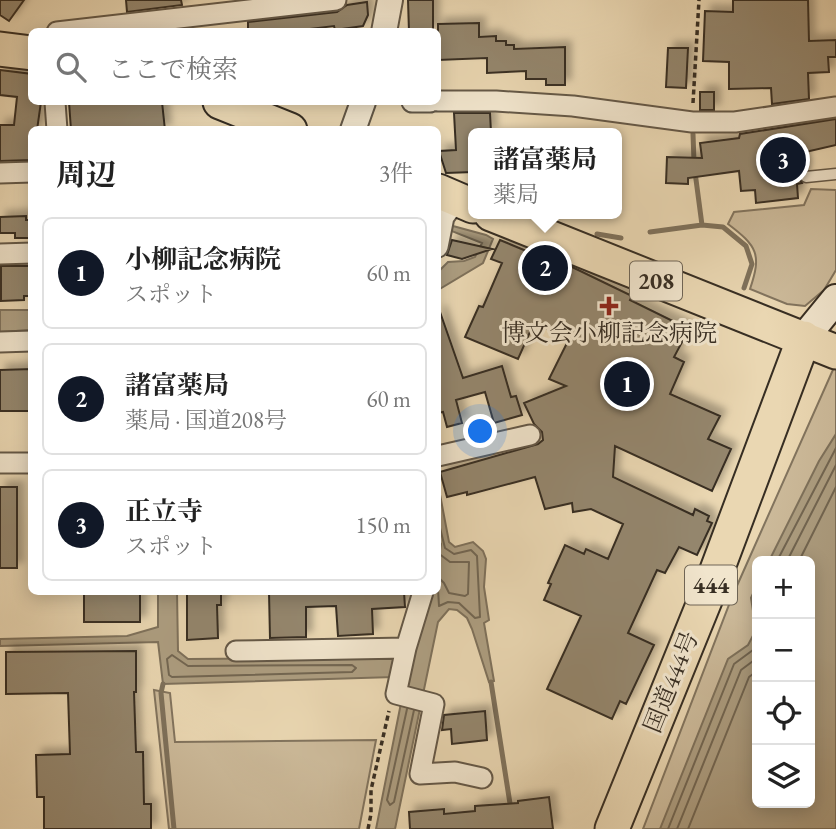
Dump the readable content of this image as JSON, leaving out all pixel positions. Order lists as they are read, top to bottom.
{
  "streets": {
    "highway": ["208", "444", "国道444号"]
  },
  "crossings": [
    ["208", "国道444号"]
  ],
  "places": {
    "health": ["博文会小柳記念病院"]
  },
  "page": {
    "search": "ここで検索",
    "heading": ["周辺", "3件"],
    "popup": ["諸富薬局", "薬局"],
    "pins": ["3", "2", "1"],
    "list": [
      {
        "mark": "1",
        "name": "小柳記念病院",
        "note": "スポット",
        "value": "60 m"
      },
      {
        "mark": "2",
        "name": "諸富薬局",
        "note": "薬局 · 国道208号",
        "value": "60 m"
      },
      {
        "mark": "3",
        "name": "正立寺",
        "note": "スポット",
        "value": "150 m"
      }
    ],
    "map_buttons": ["+", "−"]
  }
}
